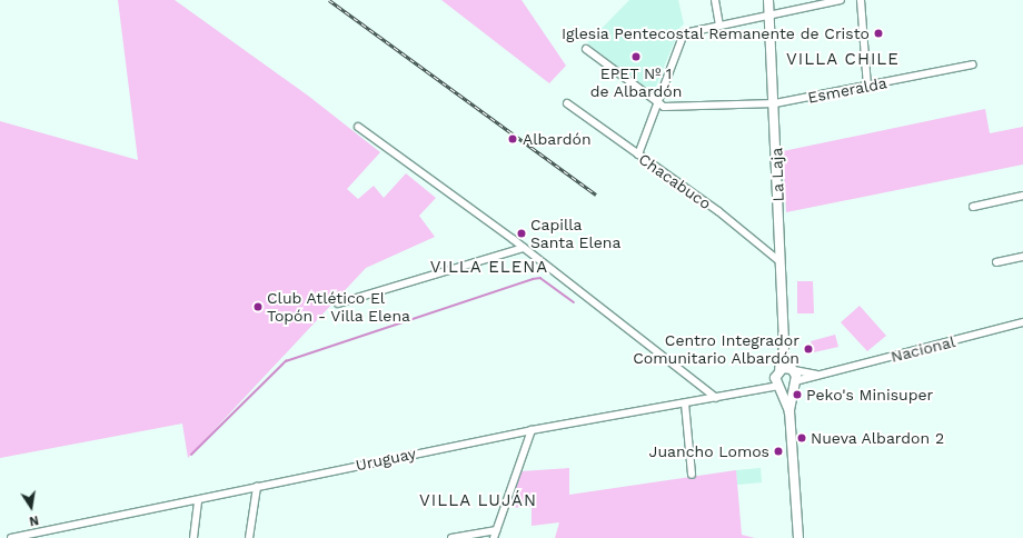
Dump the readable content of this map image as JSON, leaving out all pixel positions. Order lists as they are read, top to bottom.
{
  "streets": {
    "main road": ["La Laja"],
    "street": [
      "Esmeralda",
      "Chacabuco",
      "Nacional",
      "Uruguay"
    ]
  },
  "crossings": [
    ["Esmeralda", "La Laja"],
    ["La Laja", "Chacabuco"],
    ["La Laja", "Nacional"],
    ["La Laja", "Uruguay"]
  ],
  "districts": ["VILLA CHILE", "VILLA ELENA", "VILLA LUJÁN"],
  "places": [
    "Iglesia Pentecostal Remanente de Cristo",
    "EPET Nº 1 de Albardón",
    "Albardón",
    "Capilla Santa Elena",
    "Club Atlético El Topón - Villa Elena",
    "Centro Integrador Comunitario Albardón",
    "Peko's Minisuper",
    "Nueva Albardon 2",
    "Juancho Lomos"
  ],
  "north": "bottom"
}
